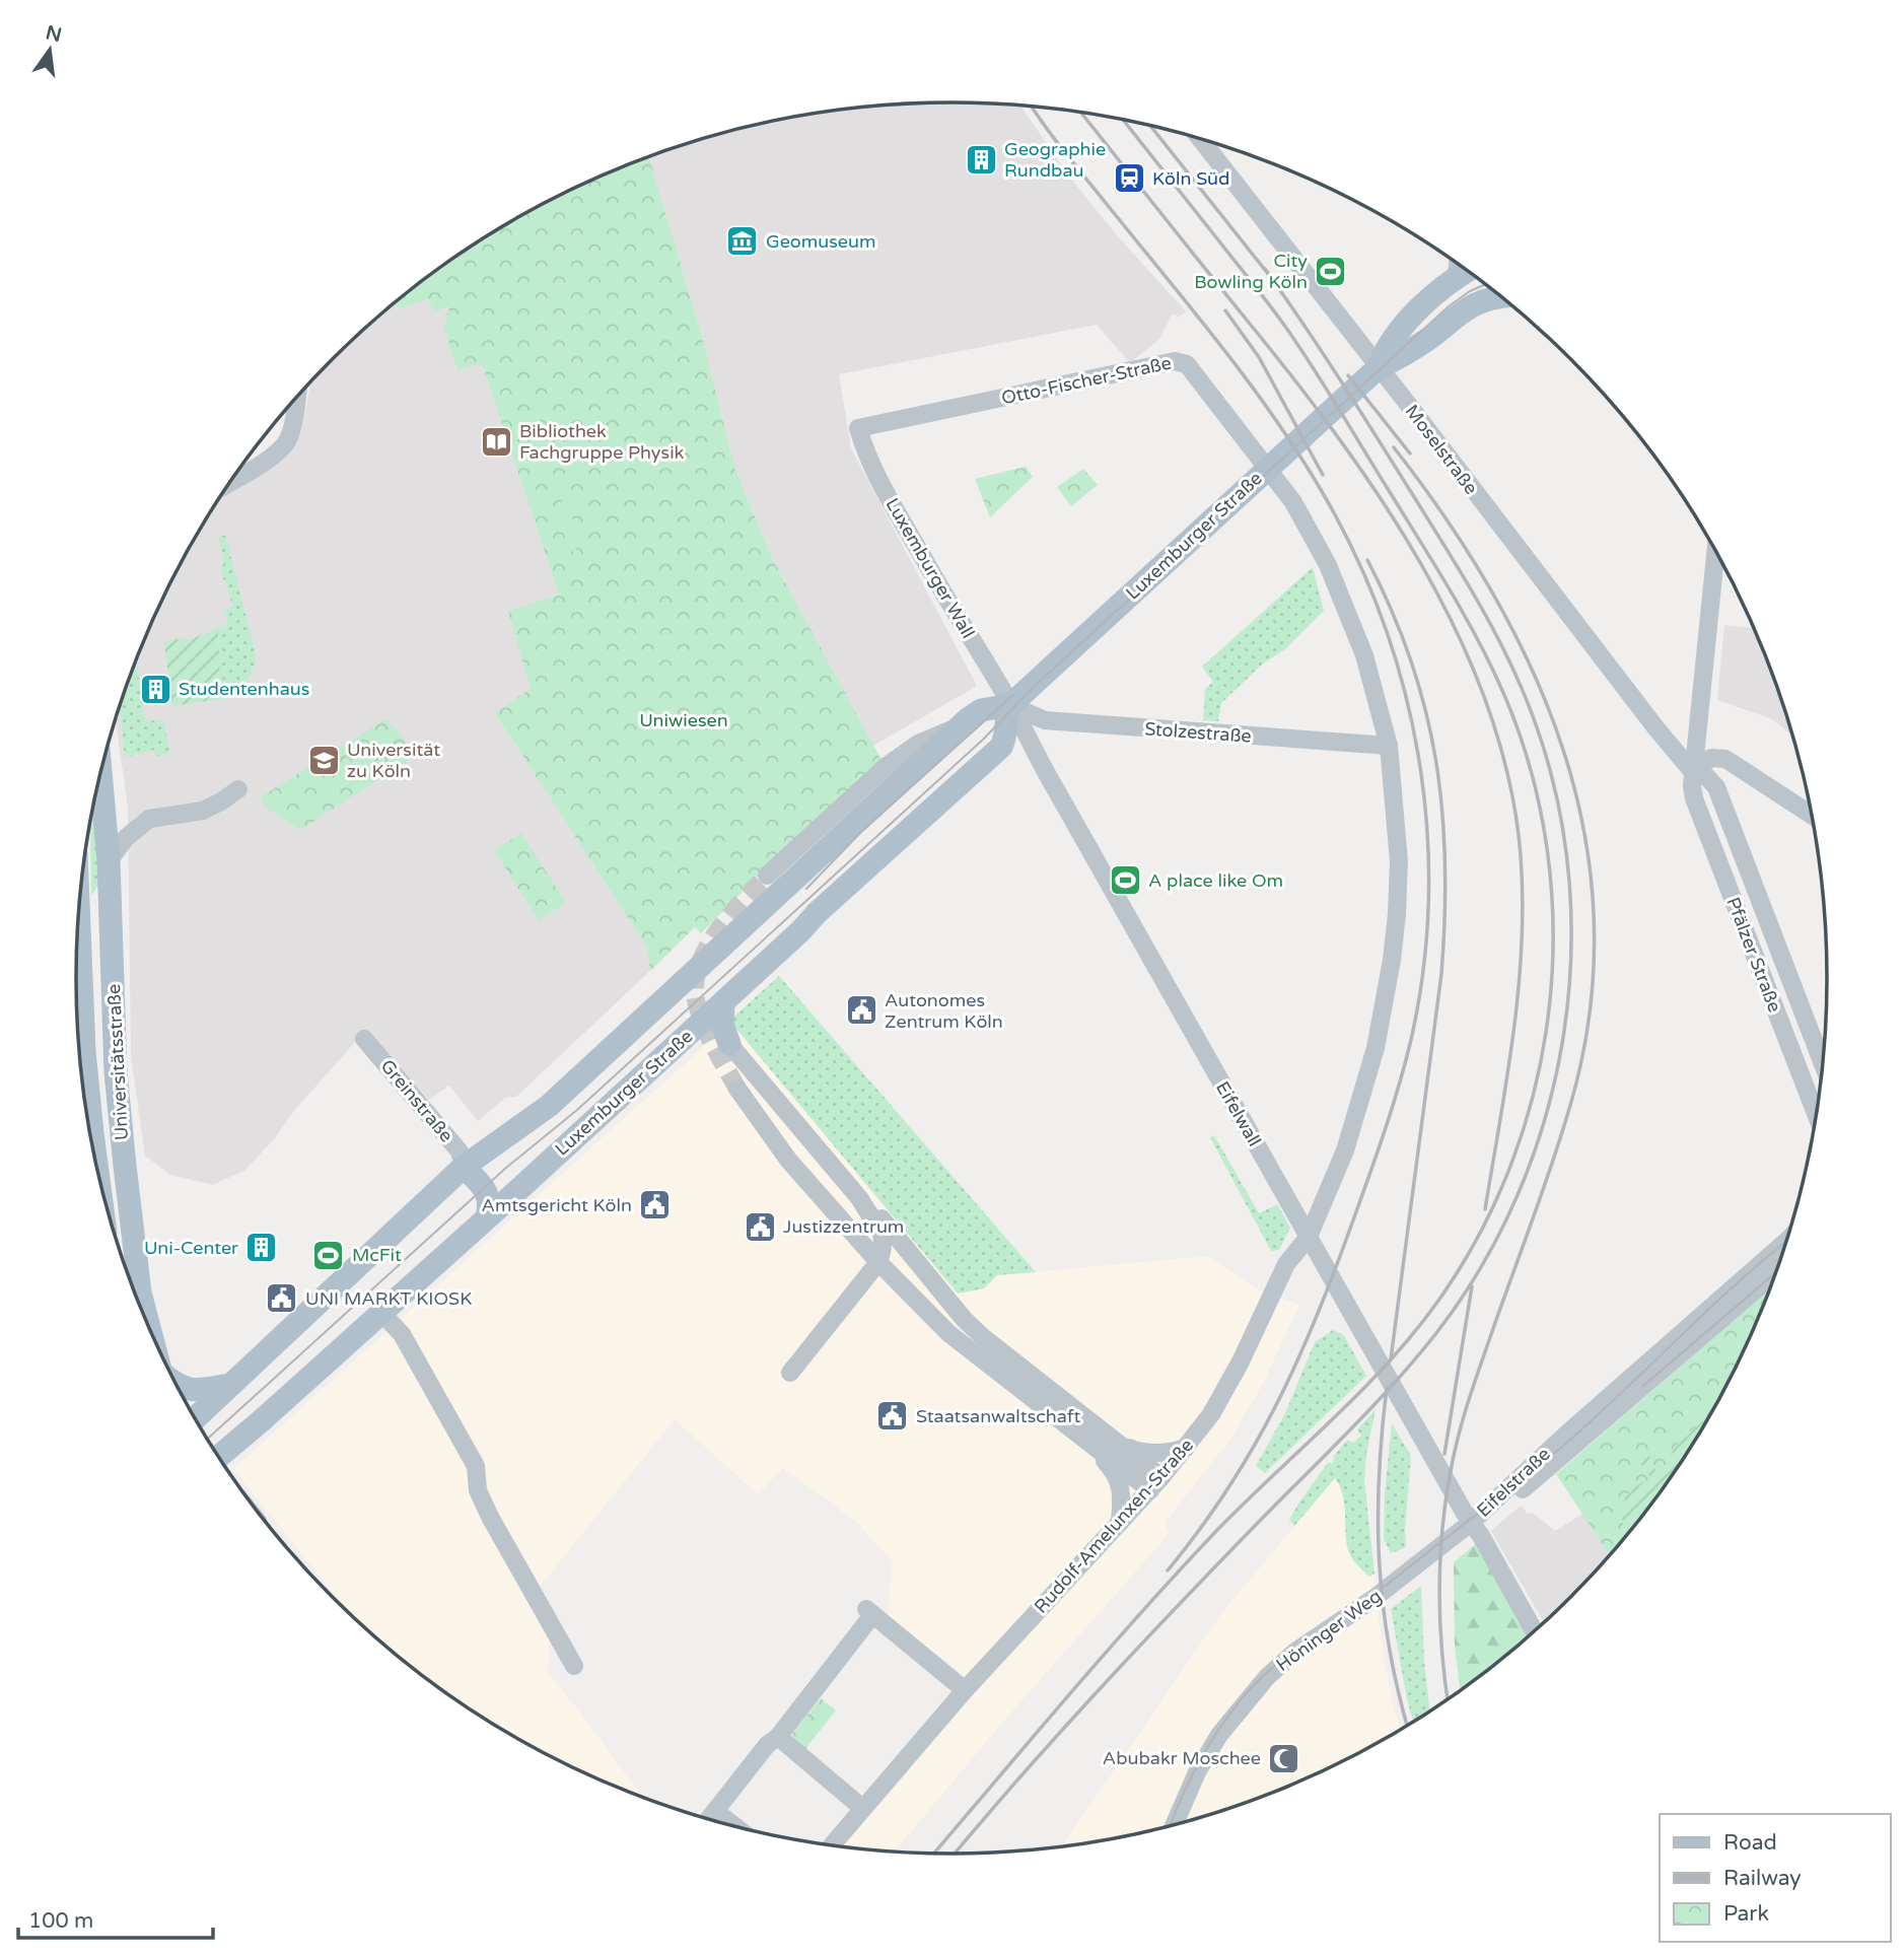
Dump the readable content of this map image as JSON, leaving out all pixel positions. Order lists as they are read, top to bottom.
{
  "streets": {
    "main road": ["Luxemburger Straße", "Universitätsstraße"],
    "street": [
      "Otto-Fischer-Straße",
      "Moselstraße",
      "Luxemburger Wall",
      "Stolzestraße",
      "Pfälzer Straße",
      "Greinstraße",
      "Eifelwall",
      "Eifelstraße",
      "Rudolf-Amelunxen-Straße",
      "Höninger Weg"
    ]
  },
  "crossings": [
    ["Otto-Fischer-Straße", "Luxemburger Straße"],
    ["Otto-Fischer-Straße", "Luxemburger Wall"],
    ["Otto-Fischer-Straße", "Rudolf-Amelunxen-Straße"],
    ["Moselstraße", "Luxemburger Straße"],
    ["Moselstraße", "Pfälzer Straße"],
    ["Luxemburger Straße", "Luxemburger Wall"],
    ["Luxemburger Straße", "Stolzestraße"],
    ["Luxemburger Straße", "Greinstraße"],
    ["Luxemburger Straße", "Eifelwall"],
    ["Luxemburger Straße", "Rudolf-Amelunxen-Straße"],
    ["Luxemburger Wall", "Stolzestraße"],
    ["Luxemburger Wall", "Eifelwall"],
    ["Stolzestraße", "Eifelwall"],
    ["Stolzestraße", "Rudolf-Amelunxen-Straße"],
    ["Eifelwall", "Eifelstraße"],
    ["Eifelwall", "Rudolf-Amelunxen-Straße"],
    ["Eifelwall", "Höninger Weg"],
    ["Eifelstraße", "Höninger Weg"]
  ],
  "parks": ["Uniwiesen"],
  "places": {
    "building": ["Geographie Rundbau", "Studentenhaus", "Uni-Center"],
    "station": ["Köln Süd"],
    "museum": ["Geomuseum"],
    "sports": ["City Bowling Köln", "A place like Om", "McFit"],
    "library": ["Bibliothek Fachgruppe Physik"],
    "school or university": ["Universität zu Köln"],
    "public building": [
      "Autonomes Zentrum Köln",
      "Amtsgericht Köln",
      "Justizzentrum",
      "UNI MARKT KIOSK",
      "Staatsanwaltschaft"
    ],
    "mosque": ["Abubakr Moschee"]
  },
  "legend": ["Road", "Railway", "Park"],
  "scale_bar": "100 m",
  "north": "top"
}
